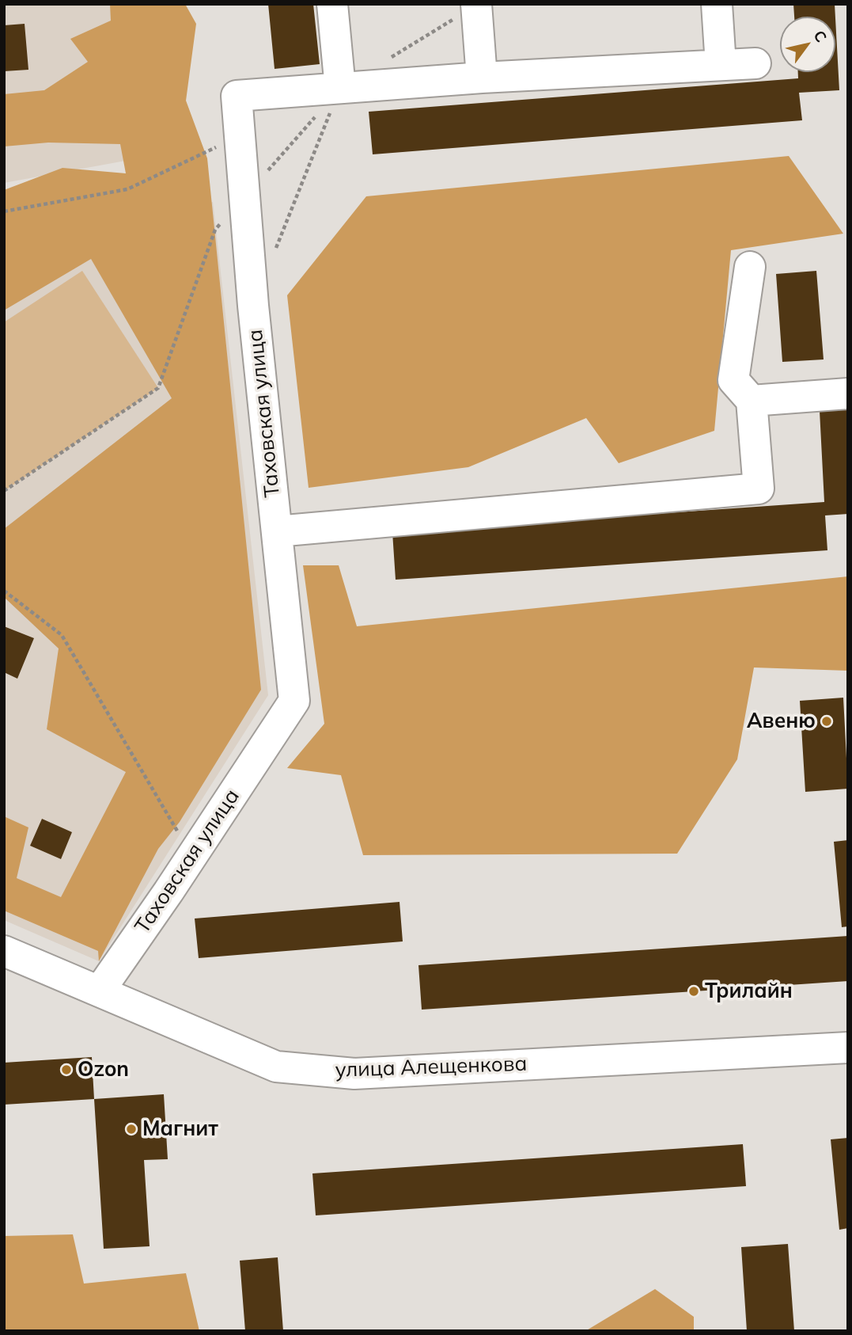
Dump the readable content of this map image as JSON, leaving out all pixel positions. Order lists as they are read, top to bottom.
{
  "streets": {
    "street": ["Таховская улица", "улица Алещенкова"]
  },
  "crossings": [
    ["Таховская улица", "улица Алещенкова"]
  ],
  "places": [
    "Авеню",
    "Трилайн",
    "Ozon",
    "Магнит"
  ],
  "north": "top right"
}
